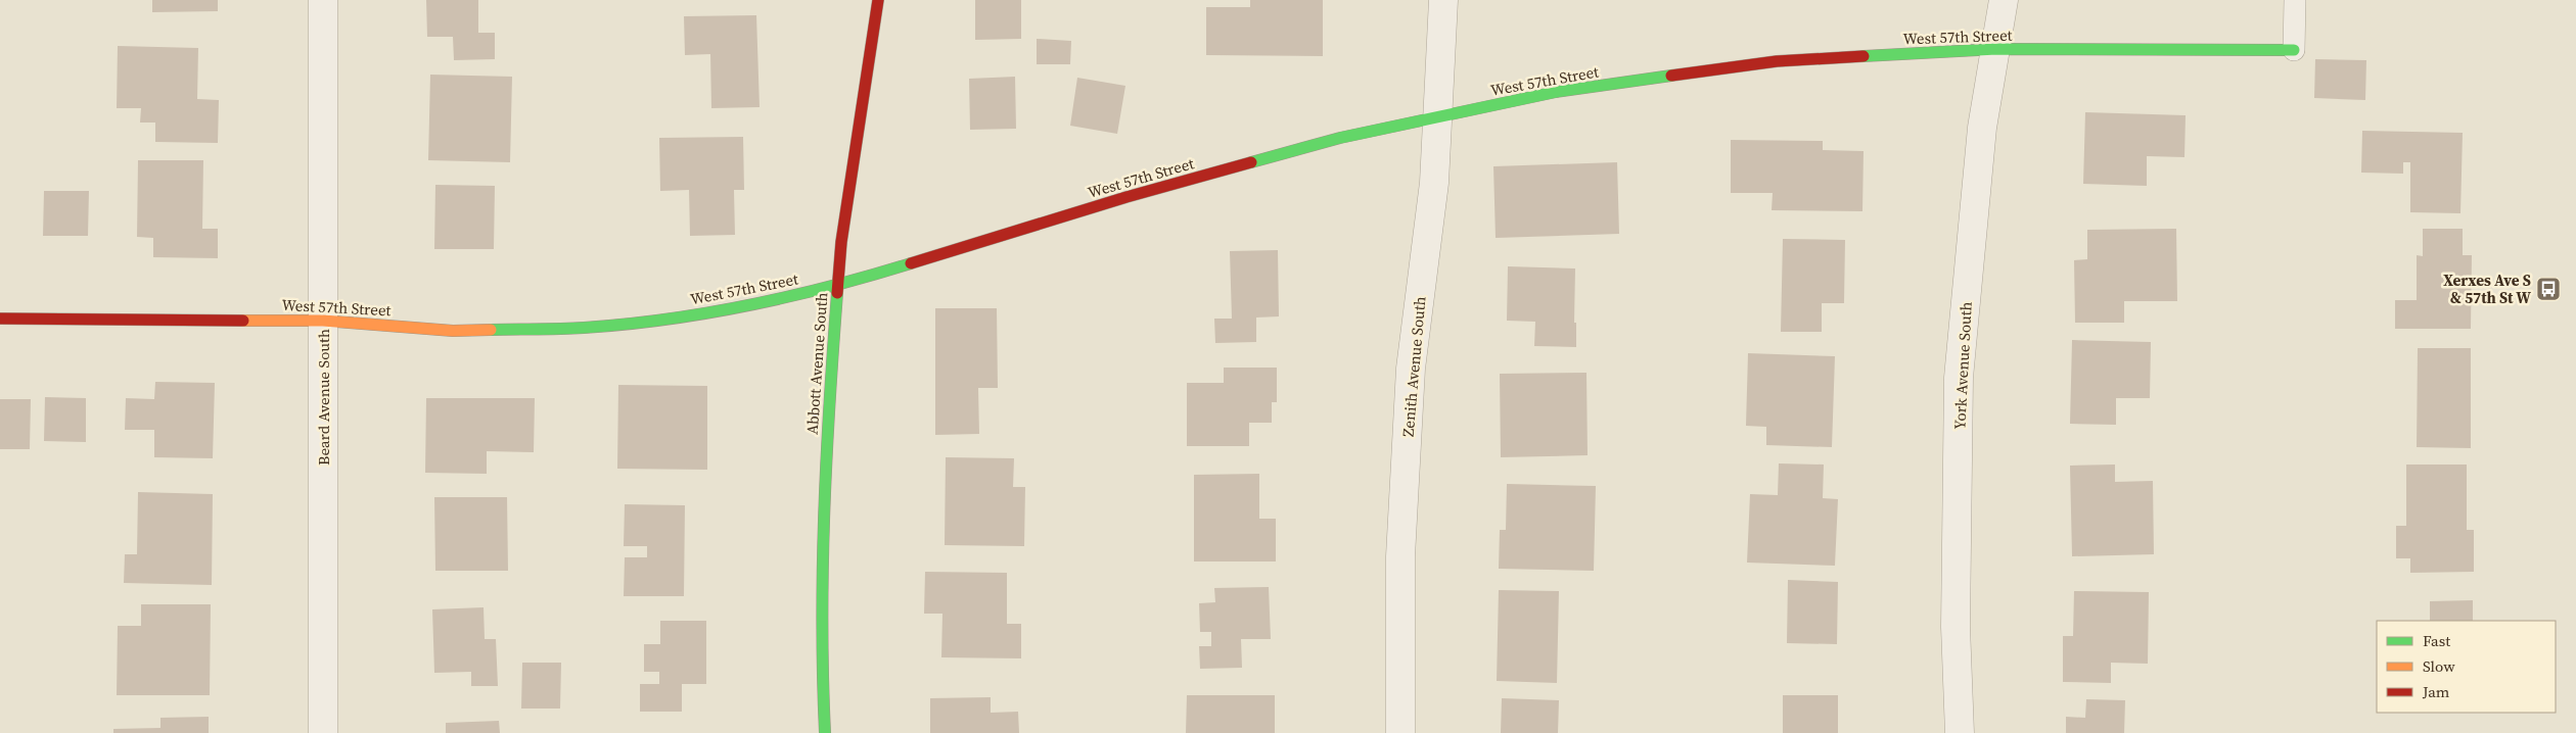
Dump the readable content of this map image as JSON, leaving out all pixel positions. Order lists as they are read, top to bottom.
{
  "streets": {
    "street": [
      "West 57th Street",
      "Abbott Avenue South",
      "York Avenue South",
      "Zenith Avenue South",
      "Beard Avenue South"
    ]
  },
  "crossings": [
    ["West 57th Street", "Abbott Avenue South"],
    ["West 57th Street", "York Avenue South"],
    ["West 57th Street", "Zenith Avenue South"],
    ["West 57th Street", "Beard Avenue South"]
  ],
  "places": {
    "bus stop": ["Xerxes Ave S & 57th St W"]
  },
  "legend": ["Fast", "Slow", "Jam"]
}
